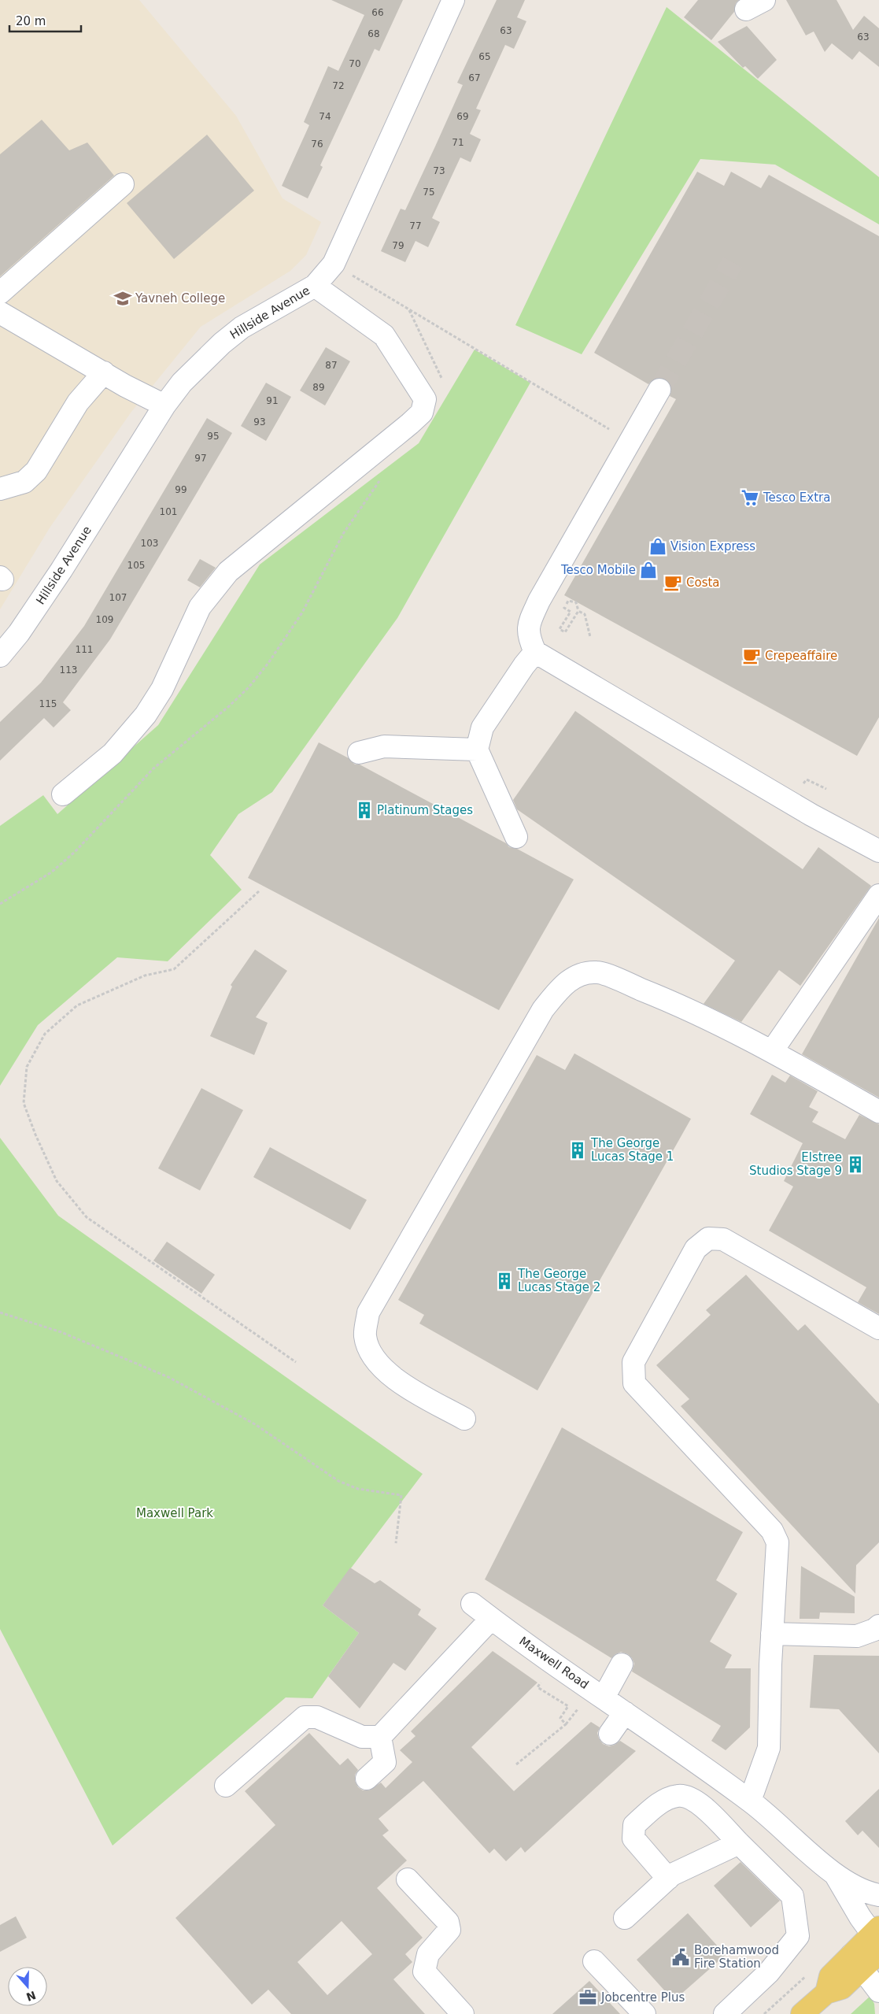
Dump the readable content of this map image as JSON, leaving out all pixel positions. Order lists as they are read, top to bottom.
{
  "streets": {
    "street": ["Hillside Avenue", "Maxwell Road"]
  },
  "parks": ["Maxwell Park"],
  "places": {
    "school or university": ["Yavneh College"],
    "supermarket": ["Tesco Extra"],
    "shop": ["Vision Express", "Tesco Mobile"],
    "cafe": ["Costa", "Crepeaffaire"],
    "building": [
      "Platinum Stages",
      "The George Lucas Stage 1",
      "Elstree Studios Stage 9",
      "The George Lucas Stage 2"
    ],
    "public building": ["Borehamwood Fire Station"],
    "office": ["Jobcentre Plus"]
  },
  "house_numbers": [
    "66",
    "63",
    "68",
    "63",
    "65",
    "70",
    "67",
    "72",
    "74",
    "69",
    "71",
    "76",
    "73",
    "75",
    "77",
    "79",
    "87",
    "89",
    "91",
    "93",
    "95",
    "97",
    "99",
    "101",
    "103",
    "105",
    "107",
    "109",
    "111",
    "113",
    "115"
  ],
  "scale_bar": "20 m",
  "north": "bottom"
}
